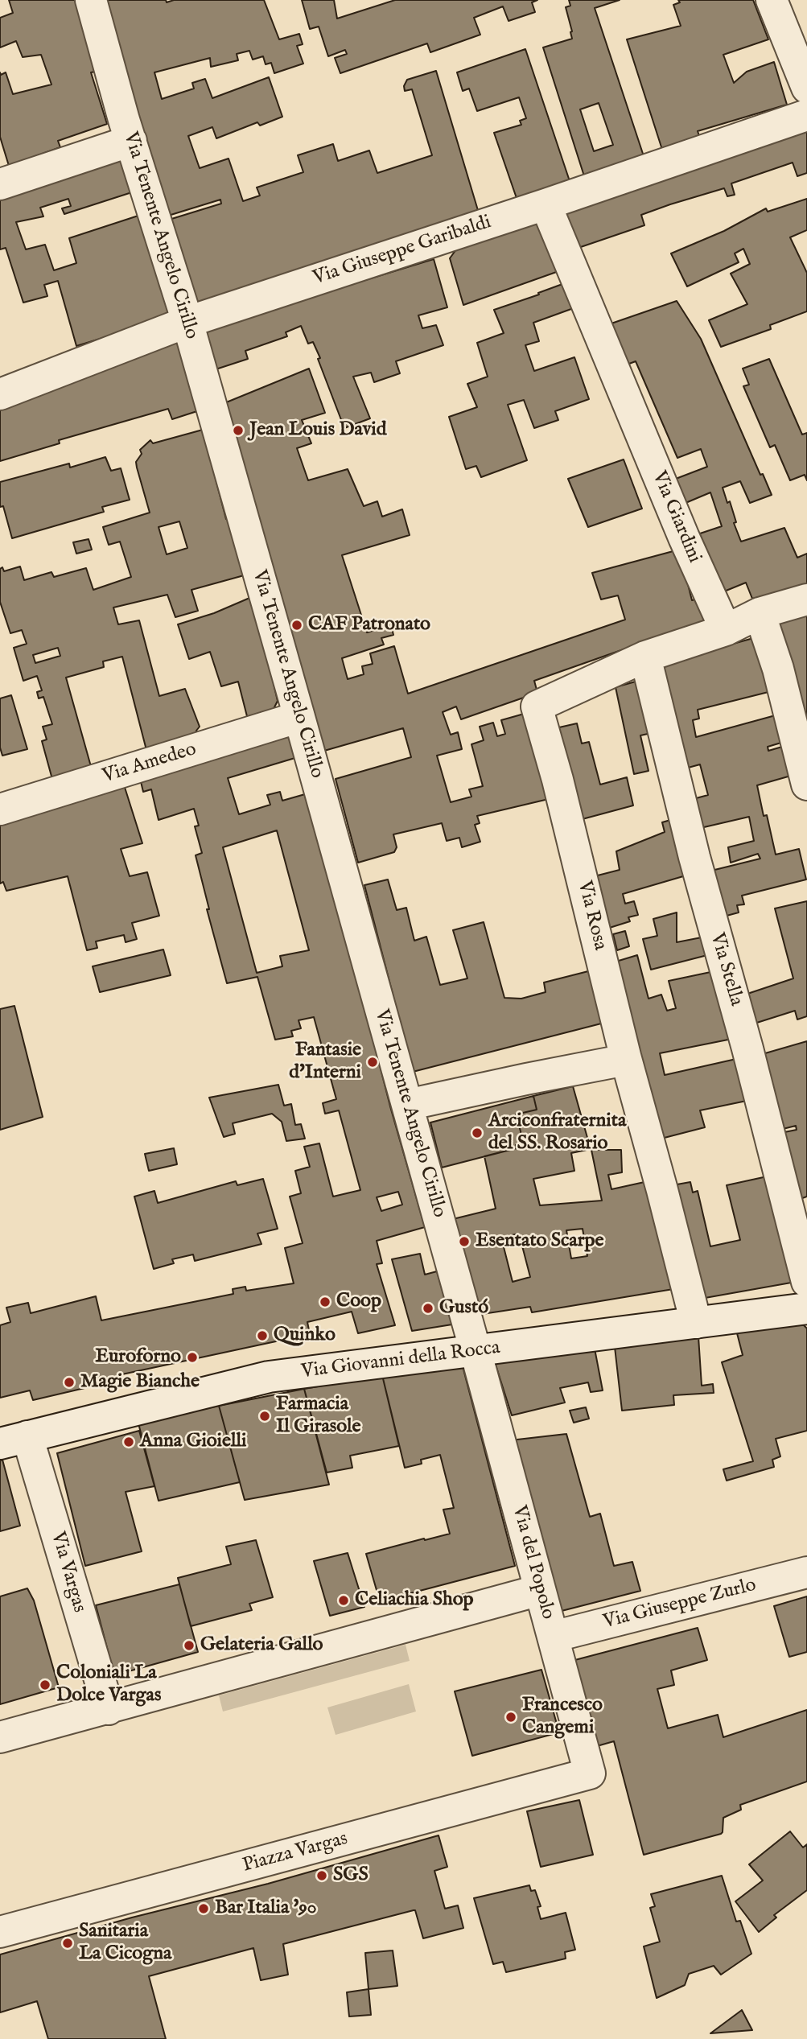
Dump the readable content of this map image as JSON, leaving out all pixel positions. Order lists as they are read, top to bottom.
{
  "streets": {
    "street": [
      "Via Tenente Angelo Cirillo",
      "Via Giuseppe Garibaldi",
      "Via Giardini",
      "Via Amedeo",
      "Via Rosa",
      "Via Stella",
      "Via Giovanni della Rocca",
      "Via del Popolo",
      "Via Vargas",
      "Via Giuseppe Zurlo",
      "Piazza Vargas"
    ]
  },
  "crossings": [
    ["Via Tenente Angelo Cirillo", "Via Giuseppe Garibaldi"],
    ["Via Tenente Angelo Cirillo", "Via Amedeo"],
    ["Via Tenente Angelo Cirillo", "Via Giovanni della Rocca"],
    ["Via Tenente Angelo Cirillo", "Via del Popolo"],
    ["Via Giuseppe Garibaldi", "Via Giardini"],
    ["Via Giardini", "Via Rosa"],
    ["Via Rosa", "Via Stella"],
    ["Via Rosa", "Via Giovanni della Rocca"],
    ["Via Stella", "Via Giovanni della Rocca"],
    ["Via Giovanni della Rocca", "Via del Popolo"],
    ["Via Giovanni della Rocca", "Via Vargas"],
    ["Via del Popolo", "Via Giuseppe Zurlo"],
    ["Via del Popolo", "Piazza Vargas"]
  ],
  "places": [
    "Jean Louis David",
    "CAF Patronato",
    "Fantasie d'Interni",
    "Arciconfraternita del SS. Rosario",
    "Esentato Scarpe",
    "Coop",
    "Gustó",
    "Quinko",
    "Euroforno",
    "Magie Bianche",
    "Farmacia Il Girasole",
    "Anna Gioielli",
    "Celiachia Shop",
    "Gelateria Gallo",
    "Coloniali La Dolce Vargas",
    "Francesco Cangemi",
    "SGS",
    "Bar Italia '90",
    "Sanitaria La Cicogna"
  ]
}
